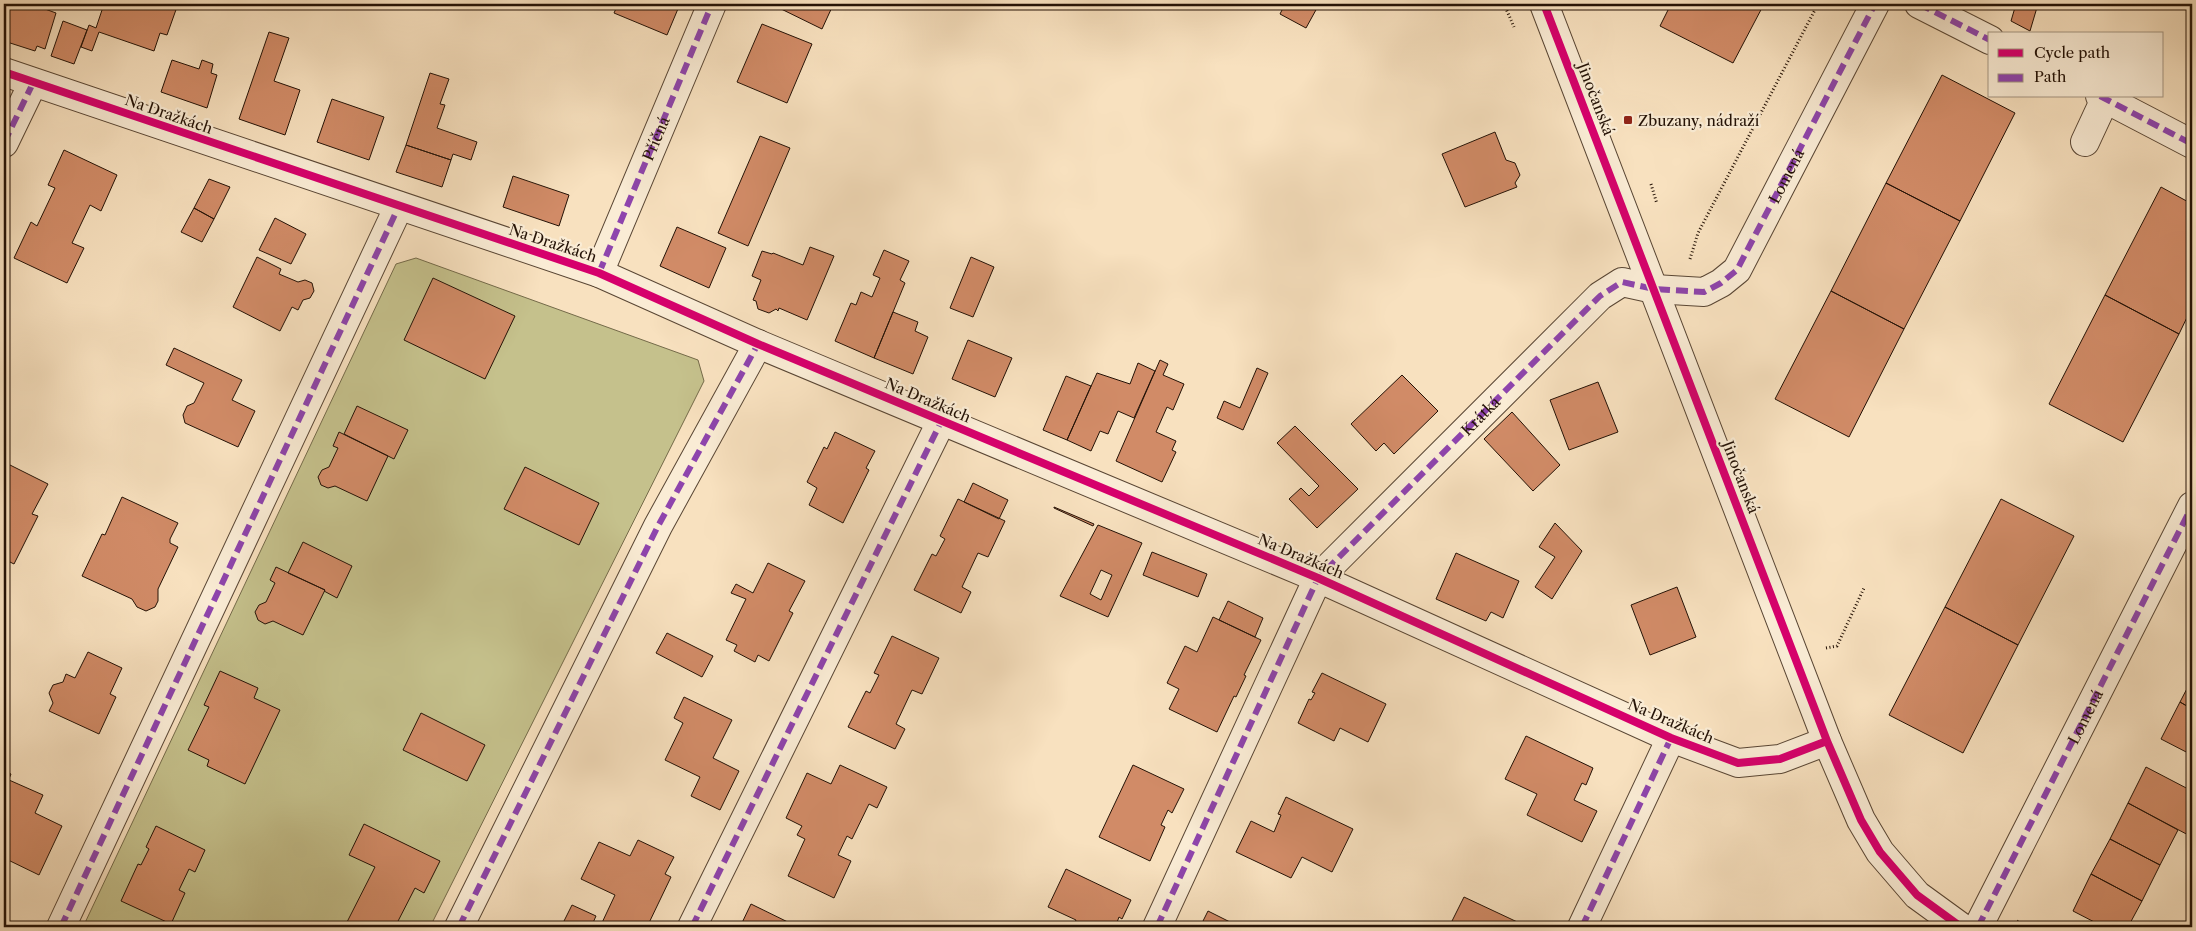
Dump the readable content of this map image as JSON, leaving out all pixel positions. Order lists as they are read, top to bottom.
{
  "streets": {
    "street": [
      "Jinočanská",
      "Na Dražkách",
      "Příčná",
      "Lomená",
      "Krátká"
    ]
  },
  "crossings": [
    ["Jinočanská", "Na Dražkách"],
    ["Jinočanská", "Lomená"],
    ["Jinočanská", "Krátká"],
    ["Na Dražkách", "Příčná"],
    ["Na Dražkách", "Krátká"],
    ["Lomená", "Krátká"]
  ],
  "places": {
    "transit": ["Zbuzany, nádraží"]
  },
  "legend": ["Cycle path", "Path"]
}
